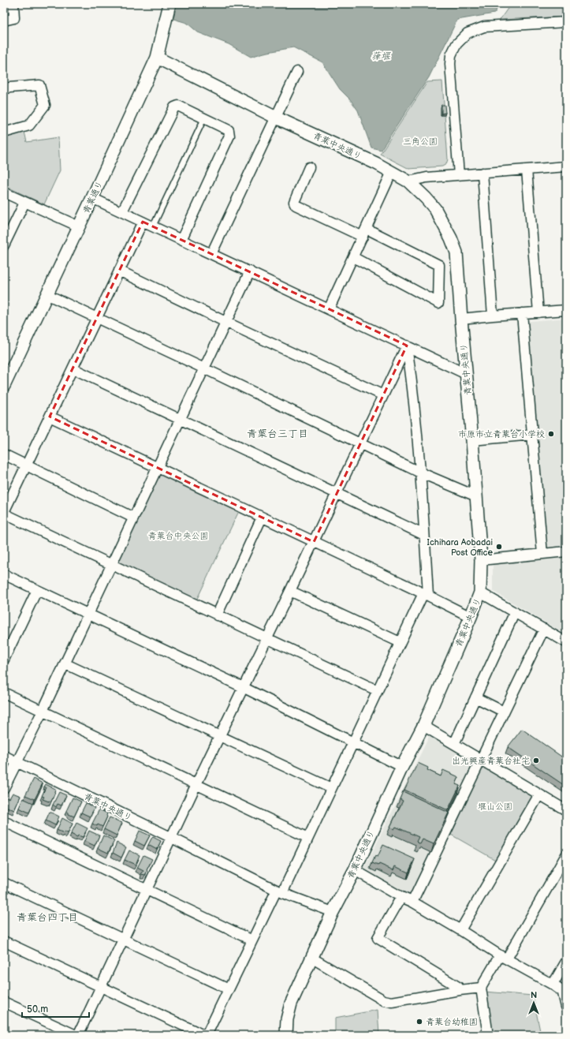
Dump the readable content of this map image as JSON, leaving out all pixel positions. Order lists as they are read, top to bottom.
{
  "streets": {
    "street": ["青葉中央通り", "青葉通り"]
  },
  "crossings": [
    ["青葉中央通り", "青葉通り"]
  ],
  "districts": ["青葉台三丁目", "青葉台四丁目"],
  "water": ["葎堰"],
  "parks": ["三角公園", "青葉台中央公園", "堰山公園"],
  "places": [
    "市原市立青葉台小学校",
    "Ichihara Aobadai Post Office",
    "出光興産青葉台社宅",
    "青葉台幼稚園"
  ],
  "scale_bar": "50 m",
  "north": "top"
}
